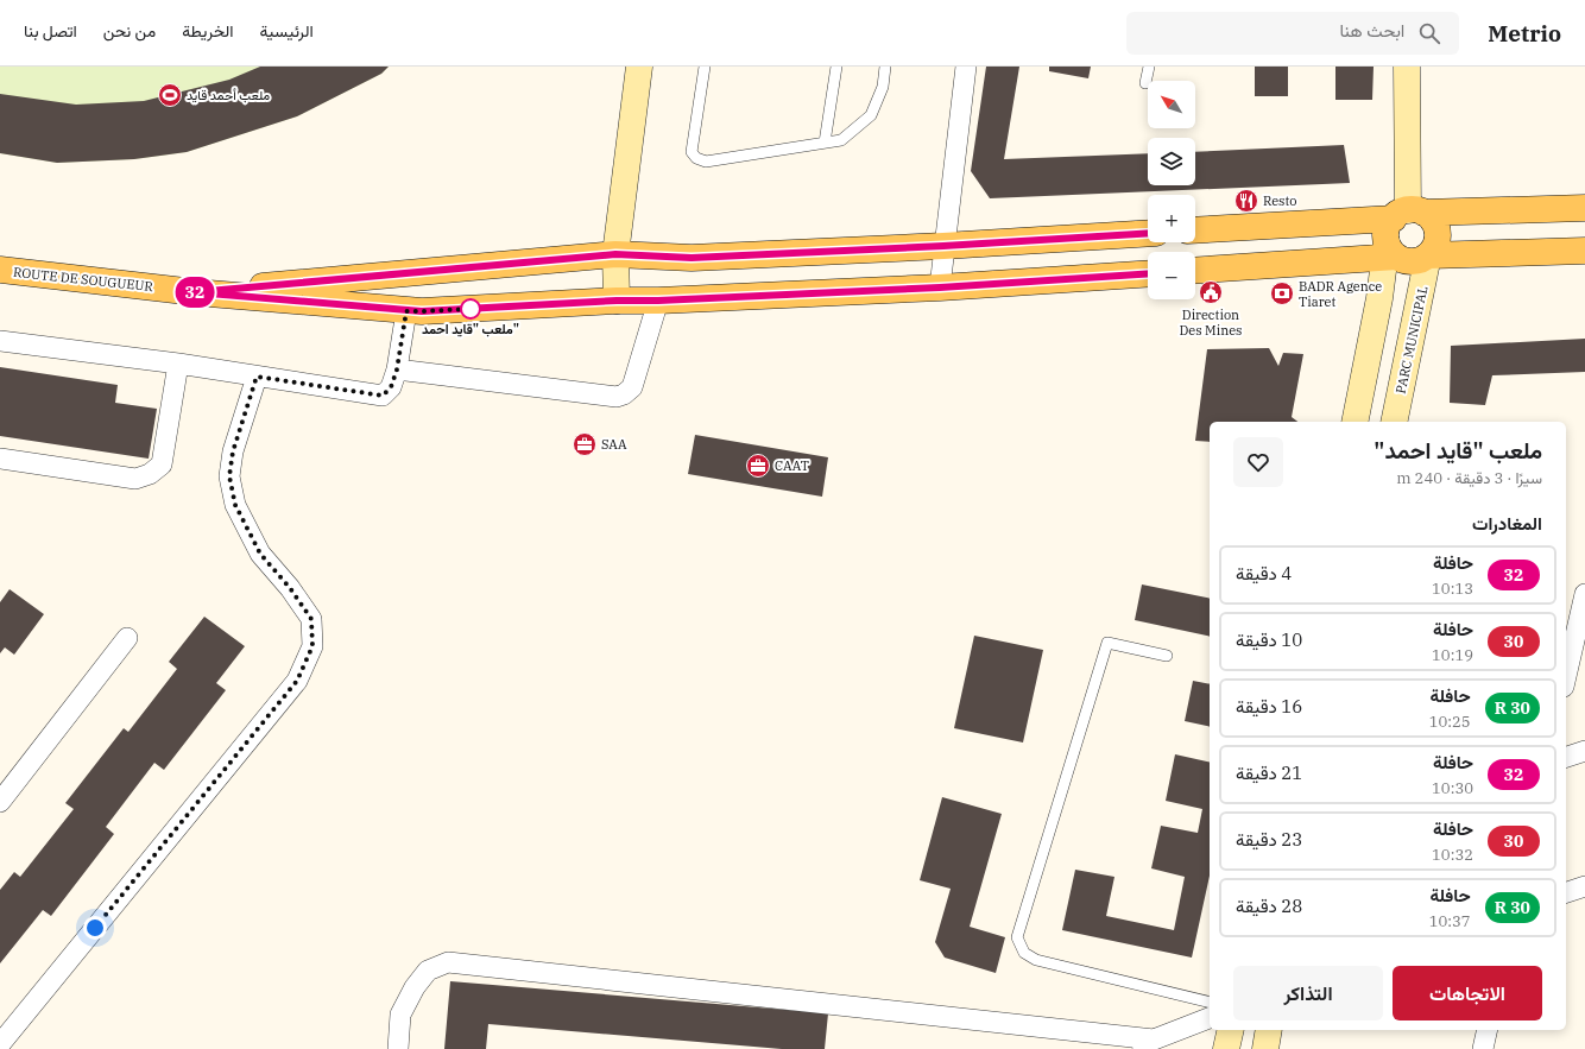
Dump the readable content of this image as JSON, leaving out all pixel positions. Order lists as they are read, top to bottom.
{
  "streets": {
    "main road": ["ROUTE DE SOUGUEUR"],
    "street": ["PARC MUNICIPAL"]
  },
  "places": {
    "sports": ["ملعب أحمد قايد"],
    "restaurant": ["Resto"],
    "public building": ["Direction Des Mines"],
    "bank": ["BADR Agence Tiaret"],
    "other": ["ملعب \"قايد احمد\""],
    "office": ["SAA", "CAAT"]
  },
  "lines": ["bus line 32"],
  "north": "top left",
  "page": {
    "header": "Metrio",
    "search": "ابحث هنا",
    "nav": [
      "الرئيسية",
      "الخريطة",
      "من نحن",
      "اتصل بنا"
    ],
    "on_map": "32",
    "map_buttons": ["+", "−"],
    "heading": [
      ["ملعب \"قايد احمد\"", "سيرًا · 3 دقيقة · 240 m"],
      "المغادرات"
    ],
    "list": [
      {
        "mark": "32",
        "name": "حافلة",
        "note": "10:13",
        "value": "4 دقيقة"
      },
      {
        "mark": "30",
        "name": "حافلة",
        "note": "10:19",
        "value": "10 دقيقة"
      },
      {
        "mark": "30 R",
        "name": "حافلة",
        "note": "10:25",
        "value": "16 دقيقة"
      },
      {
        "mark": "32",
        "name": "حافلة",
        "note": "10:30",
        "value": "21 دقيقة"
      },
      {
        "mark": "30",
        "name": "حافلة",
        "note": "10:32",
        "value": "23 دقيقة"
      },
      {
        "mark": "30 R",
        "name": "حافلة",
        "note": "10:37",
        "value": "28 دقيقة"
      }
    ],
    "buttons": ["الاتجاهات", "التذاكر"]
  }
}
